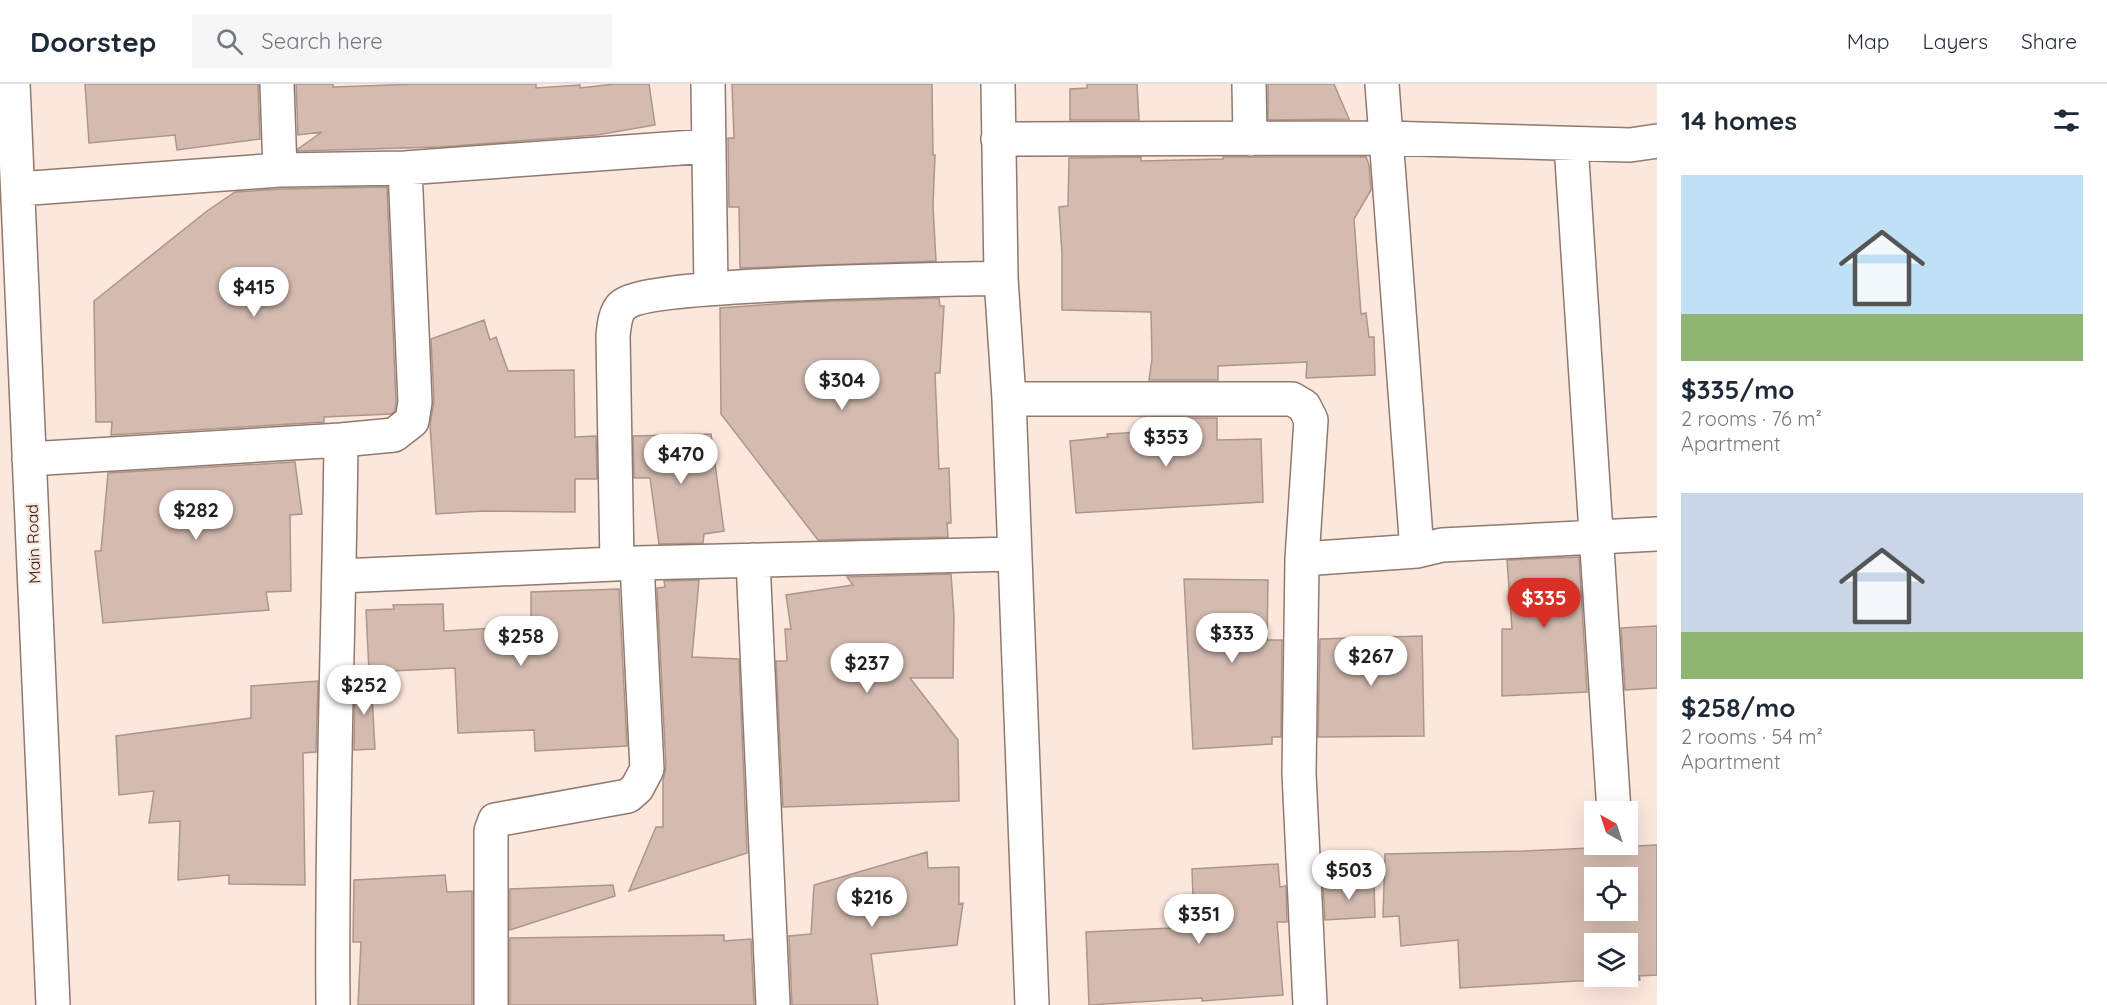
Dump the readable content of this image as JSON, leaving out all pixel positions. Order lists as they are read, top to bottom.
{
  "streets": {
    "street": ["Main Road"]
  },
  "north": "top left",
  "page": {
    "header": "Doorstep",
    "search": "Search here",
    "nav": ["Map", "Layers", "Share"],
    "heading": "14 homes",
    "list": [
      {
        "name": "$335/mo",
        "note": "2 rooms · 76 m² · Apartment"
      },
      {
        "name": "$258/mo",
        "note": "2 rooms · 54 m² · Apartment"
      }
    ],
    "price": [
      "$415",
      "$304",
      "$353",
      "$470",
      "$282",
      "$335",
      "$333",
      "$258",
      "$267",
      "$237",
      "$252",
      "$503",
      "$216",
      "$351"
    ]
  }
}
